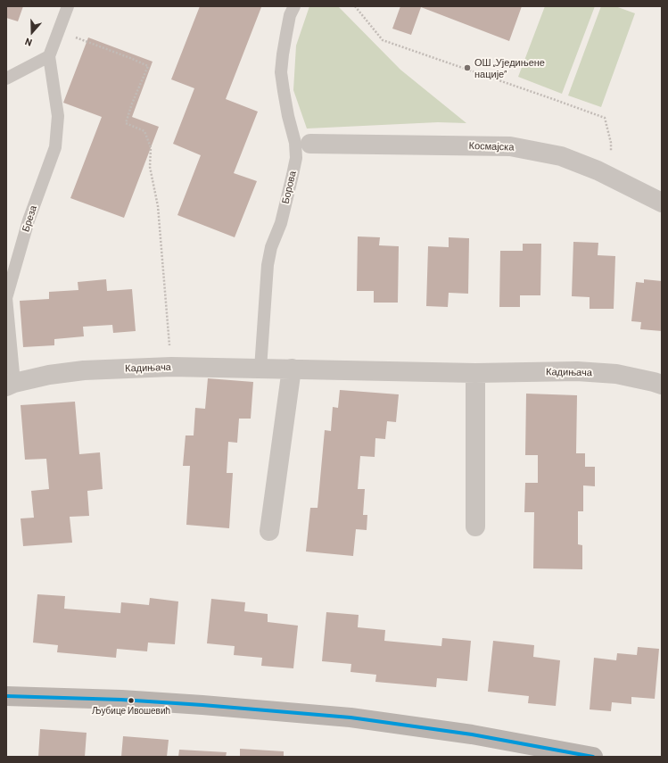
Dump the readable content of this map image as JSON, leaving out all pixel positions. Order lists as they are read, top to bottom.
{
  "streets": {
    "street": ["Космајска", "Кадињача"],
    "lane": ["Борова", "Бреза"]
  },
  "crossings": [
    ["Борова", "Кадињача"],
    ["Бреза", "Кадињача"]
  ],
  "places": ["ОШ „Уједињене нације”", "Љубице Ивошевић"],
  "north": "bottom"
}
